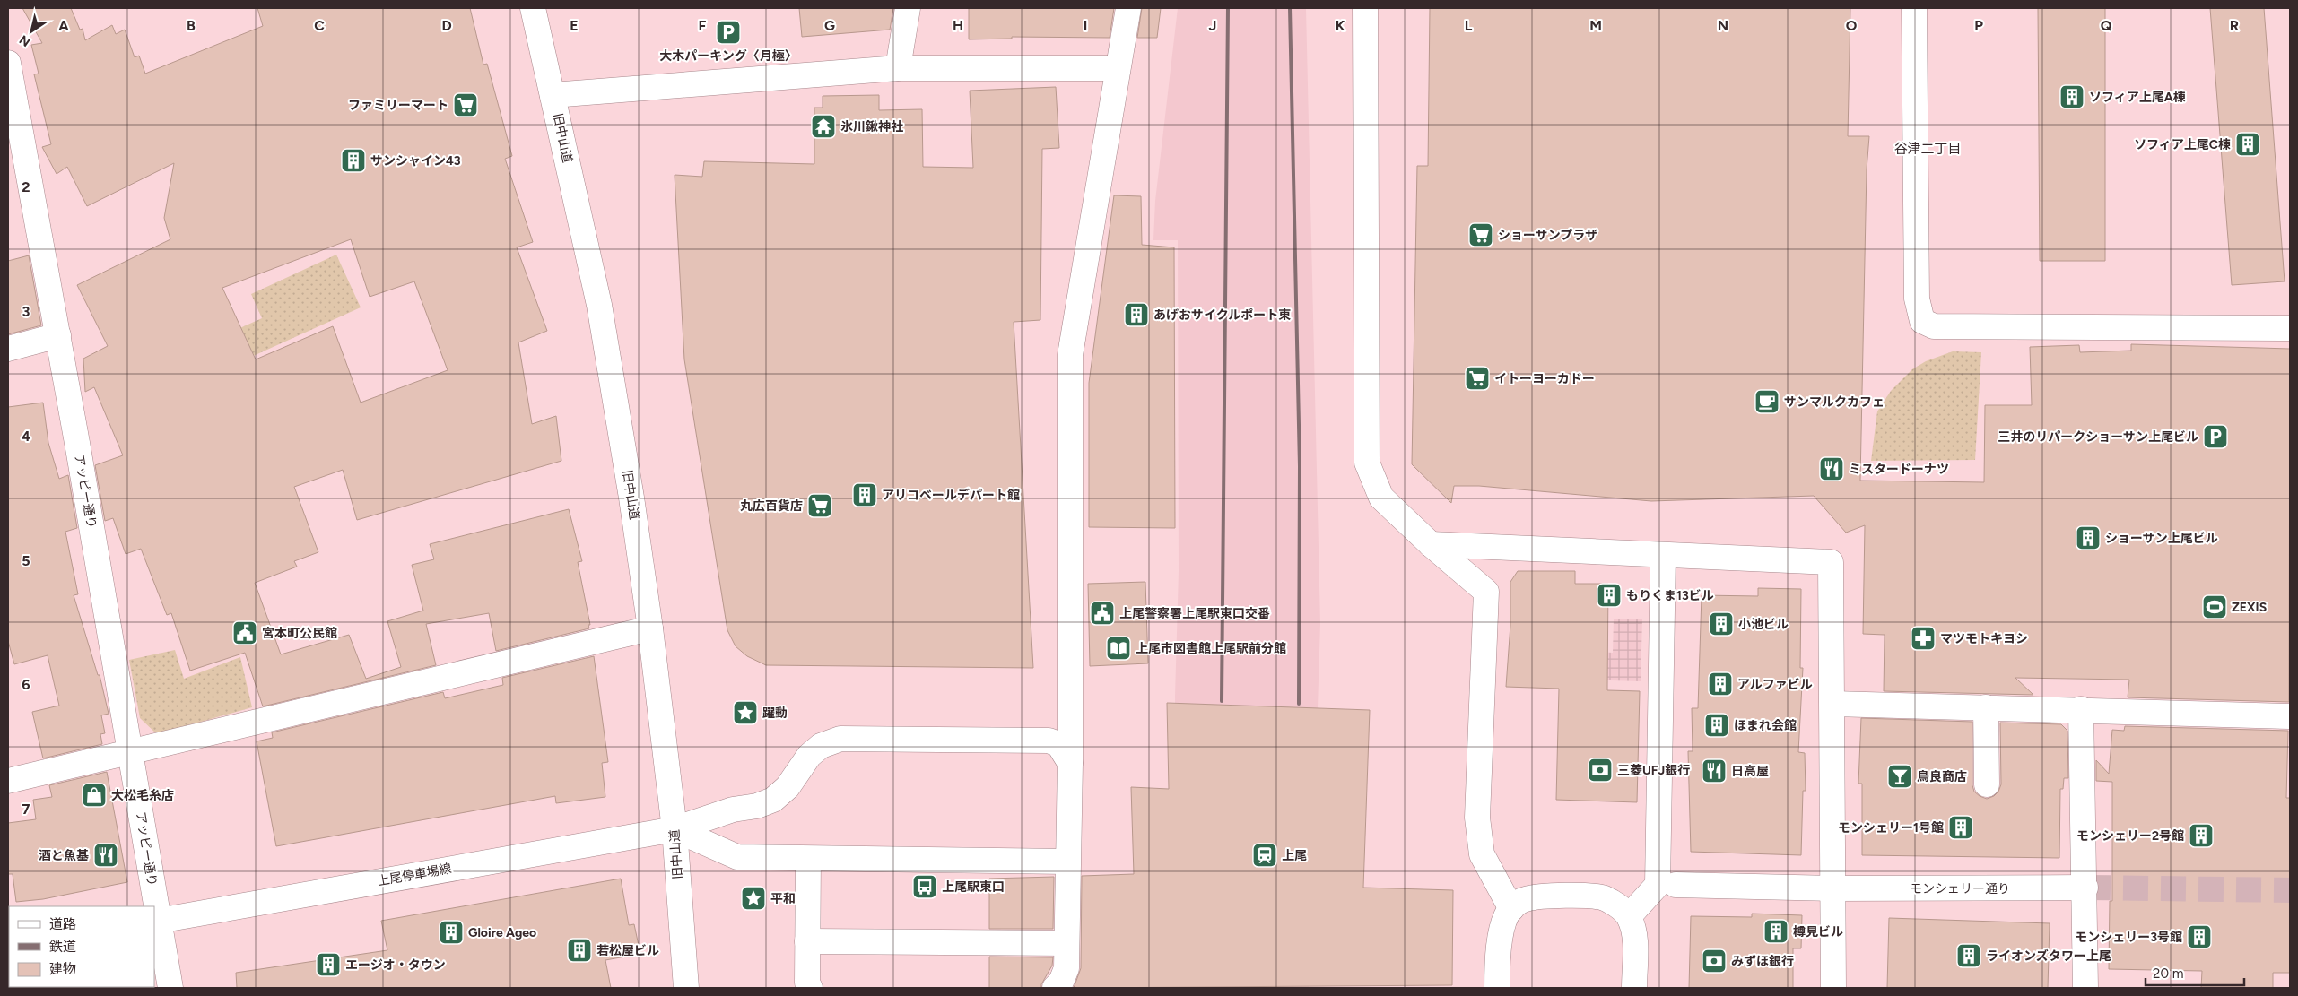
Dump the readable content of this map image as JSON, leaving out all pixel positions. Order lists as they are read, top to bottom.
{
  "streets": {
    "street": [
      "旧中山道",
      "アッピー通り",
      "上尾停車場線",
      "モンシェリー通り"
    ]
  },
  "crossings": [
    ["旧中山道", "上尾停車場線"],
    ["アッピー通り", "上尾停車場線"]
  ],
  "districts": ["谷津二丁目"],
  "places": {
    "parking": ["大木パーキング〈月極〉", "三井のリパークショーサン上尾ビル"],
    "building": [
      "ソフィア上尾A棟",
      "ソフィア上尾C棟",
      "サンシャイン43",
      "あげおサイクルポート東",
      "アリコベールデパート館",
      "ショーサン上尾ビル",
      "もりくま13ビル",
      "小池ビル",
      "アルファビル",
      "ほまれ会館",
      "モンシェリー1号館",
      "モンシェリー2号館",
      "樽見ビル",
      "Gloire Ageo",
      "モンシェリー3号館",
      "若松屋ビル",
      "ライオンズタワー上尾",
      "エージオ・タウン"
    ],
    "supermarket": [
      "ファミリーマート",
      "ショーサンプラザ",
      "イトーヨーカドー",
      "丸広百貨店"
    ],
    "temple": ["氷川鍬神社"],
    "cafe": ["サンマルクカフェ"],
    "restaurant": ["ミスタードーナツ", "日高屋", "酒と魚基"],
    "sports": ["ZEXIS"],
    "public building": ["上尾警察署上尾駅東口交番", "宮本町公民館"],
    "pharmacy": ["マツモトキヨシ"],
    "library": ["上尾市図書館上尾駅前分館"],
    "place": ["躍動", "平和"],
    "bank": ["三菱UFJ銀行", "みずほ銀行"],
    "bar": ["鳥良商店"],
    "shop": ["大松毛糸店"],
    "station": ["上尾"],
    "bus stop": ["上尾駅東口"]
  },
  "legend": ["道路", "鉄道", "建物"],
  "scale_bar": "20 m",
  "north": "bottom left",
  "grid": {
    "columns": [
      "A",
      "B",
      "C",
      "D",
      "E",
      "F",
      "G",
      "H",
      "I",
      "J",
      "K",
      "L",
      "M",
      "N",
      "O",
      "P",
      "Q",
      "R"
    ],
    "rows": [
      "2",
      "3",
      "4",
      "5",
      "6",
      "7"
    ]
  }
}
